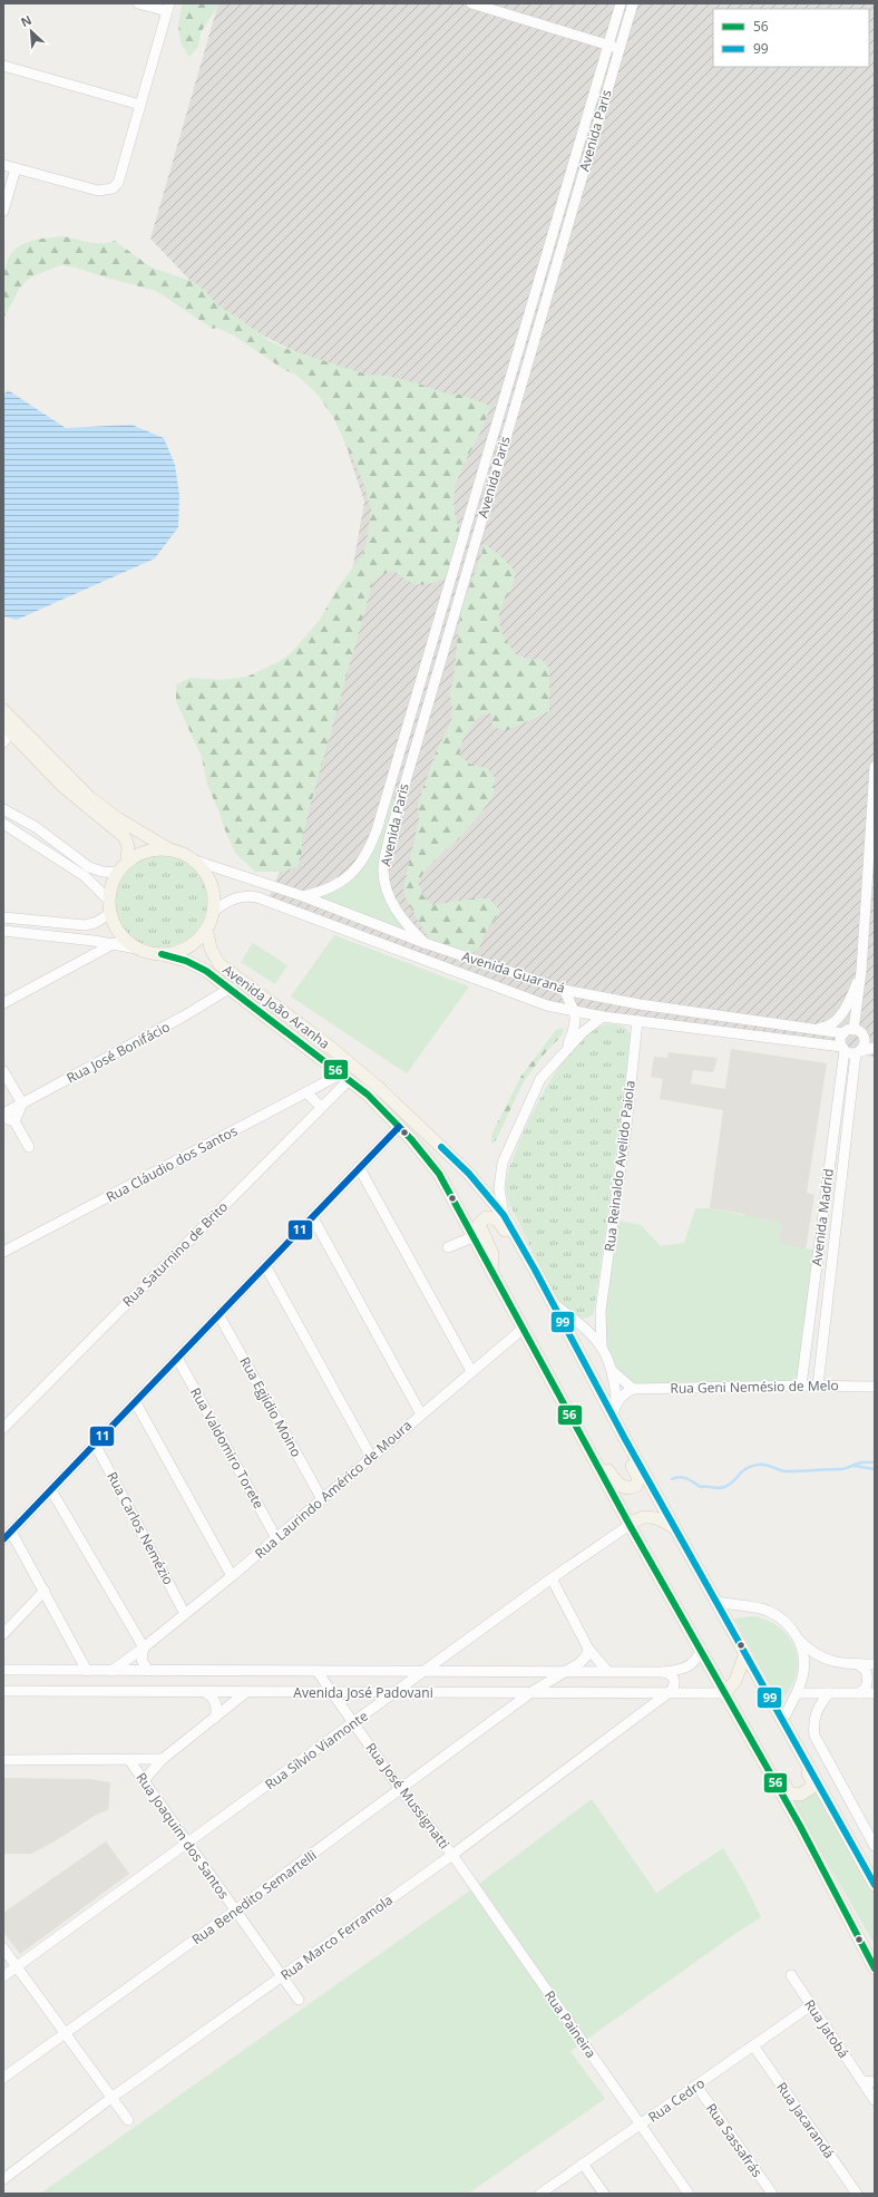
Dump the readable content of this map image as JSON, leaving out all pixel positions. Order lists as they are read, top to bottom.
{
  "streets": {
    "main road": ["Avenida João Aranha"],
    "street": [
      "Avenida Paris",
      "Avenida Guaraná",
      "Rua José Bonifácio",
      "Rua Cláudio dos Santos",
      "Rua Reinaldo Avelido Paiola",
      "Avenida Madrid",
      "Rua Saturnino de Brito",
      "Rua Geni Nemésio de Melo",
      "Rua Egjídio Moino",
      "Rua Valdomiro Torete",
      "Rua Laurindo Américo de Moura",
      "Rua Carlos Nemézio",
      "Avenida José Padovani",
      "Rua Sílvio Viamonte",
      "Rua José Mussignatti",
      "Rua Joaquim dos Santos",
      "Rua Benedito Semartelli",
      "Rua Marco Ferramola",
      "Rua Paineira",
      "Rua Jatobá",
      "Rua Cedro",
      "Rua Jacarandá",
      "Rua Sassafrás"
    ]
  },
  "crossings": [
    ["Avenida Paris", "Avenida Guaraná"],
    ["Avenida Guaraná", "Avenida João Aranha"],
    ["Avenida Guaraná", "Rua Reinaldo Avelido Paiola"],
    ["Avenida Guaraná", "Avenida Madrid"],
    ["Avenida João Aranha", "Rua José Bonifácio"],
    ["Avenida João Aranha", "Rua Cláudio dos Santos"],
    ["Avenida João Aranha", "Rua Saturnino de Brito"],
    ["Avenida João Aranha", "Rua Laurindo Américo de Moura"],
    ["Avenida João Aranha", "Avenida José Padovani"],
    ["Avenida João Aranha", "Rua Sílvio Viamonte"],
    ["Rua Cláudio dos Santos", "Rua Saturnino de Brito"],
    ["Avenida Madrid", "Rua Geni Nemésio de Melo"],
    ["Rua Egjídio Moino", "Rua Laurindo Américo de Moura"],
    ["Rua Valdomiro Torete", "Rua Laurindo Américo de Moura"],
    ["Rua Laurindo Américo de Moura", "Rua Carlos Nemézio"],
    ["Rua Laurindo Américo de Moura", "Avenida José Padovani"],
    ["Avenida José Padovani", "Rua Sílvio Viamonte"],
    ["Avenida José Padovani", "Rua José Mussignatti"],
    ["Avenida José Padovani", "Rua Benedito Semartelli"],
    ["Avenida José Padovani", "Rua Marco Ferramola"],
    ["Rua Sílvio Viamonte", "Rua José Mussignatti"],
    ["Rua Sílvio Viamonte", "Rua Joaquim dos Santos"],
    ["Rua José Mussignatti", "Rua Benedito Semartelli"],
    ["Rua José Mussignatti", "Rua Marco Ferramola"],
    ["Rua José Mussignatti", "Rua Paineira"],
    ["Rua Joaquim dos Santos", "Rua Benedito Semartelli"],
    ["Rua Joaquim dos Santos", "Rua Marco Ferramola"],
    ["Rua Marco Ferramola", "Rua Paineira"],
    ["Rua Paineira", "Rua Cedro"],
    ["Rua Jatobá", "Rua Cedro"],
    ["Rua Cedro", "Rua Jacarandá"],
    ["Rua Cedro", "Rua Sassafrás"]
  ],
  "lines": ["transit line 56", "transit line 11", "transit line 99"],
  "legend": ["56", "99"],
  "north": "top left"
}
